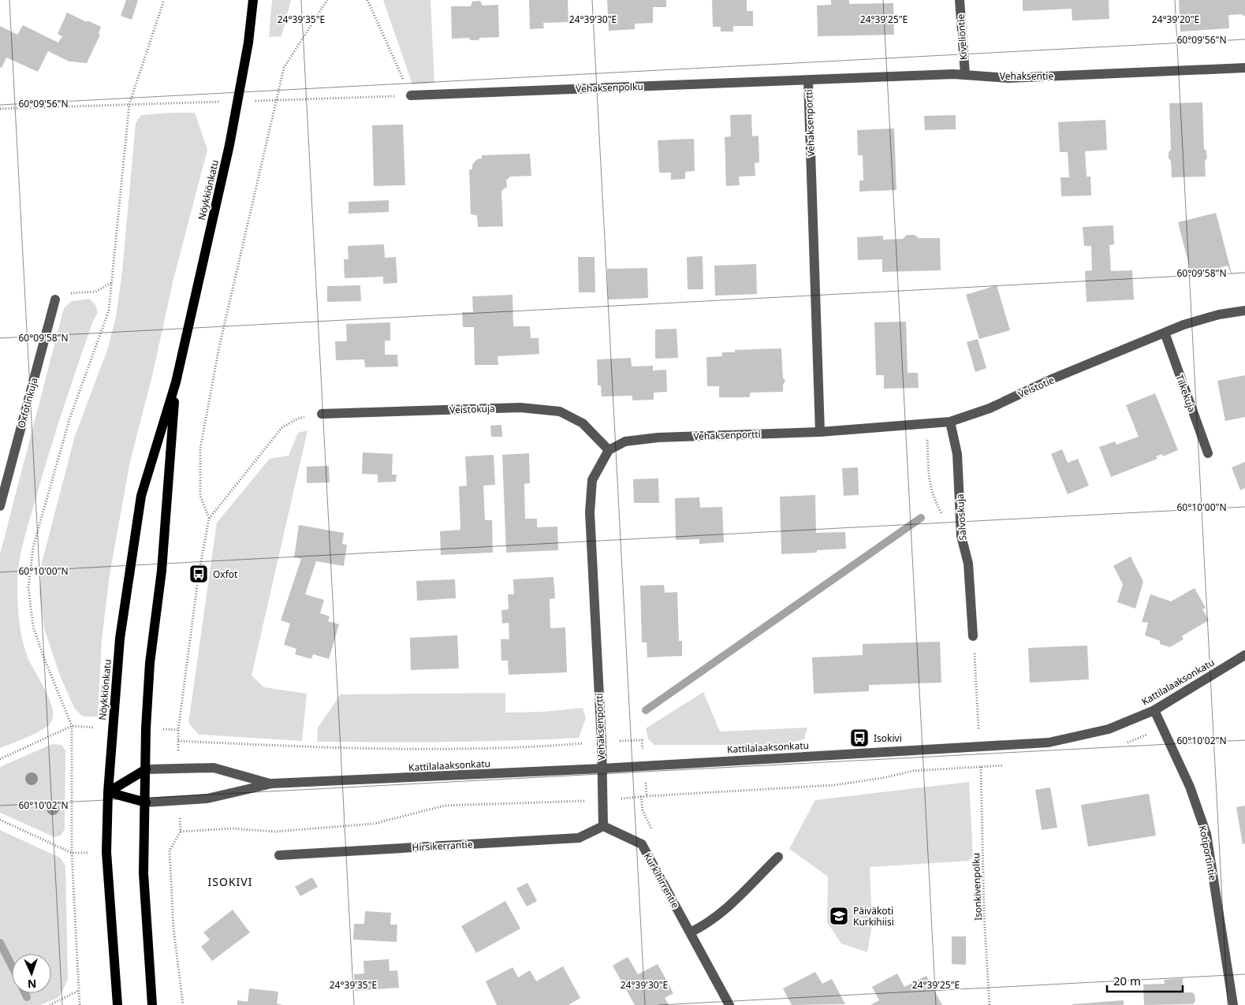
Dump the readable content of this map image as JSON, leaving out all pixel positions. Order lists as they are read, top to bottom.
{
  "streets": {
    "main road": ["Nöykkiönkatu", "Kattilalaaksonkatu"],
    "street": [
      "Kiveliöntie",
      "Vehaksentie",
      "Vehaksenpolku",
      "Vehaksenportti",
      "Veistotie",
      "Tilkekuja",
      "Oxfotinkuja",
      "Veistokuja",
      "Salvoskuja",
      "Hirsikerrantie",
      "Kotiportintie",
      "Kurkihirrentie"
    ],
    "path": ["Isonkivenpolku"]
  },
  "crossings": [
    ["Kiveliöntie", "Vehaksentie"],
    ["Vehaksentie", "Vehaksenpolku"],
    ["Vehaksentie", "Vehaksenportti"],
    ["Vehaksenpolku", "Vehaksenportti"],
    ["Vehaksenportti", "Veistotie"],
    ["Vehaksenportti", "Veistokuja"],
    ["Vehaksenportti", "Kattilalaaksonkatu"],
    ["Nöykkiönkatu", "Kattilalaaksonkatu"],
    ["Veistotie", "Tilkekuja"],
    ["Veistotie", "Salvoskuja"],
    ["Kattilalaaksonkatu", "Kotiportintie"],
    ["Hirsikerrantie", "Kurkihirrentie"]
  ],
  "districts": ["ISOKIVI"],
  "places": {
    "bus stop": ["Oxfot", "Isokivi"],
    "school or university": ["Päiväkoti Kurkihiisi"]
  },
  "scale_bar": "20 m",
  "north": "bottom",
  "coordinates": [
    "24°39'35\"E",
    "24°39'30\"E",
    "24°39'25\"E",
    "24°39'20\"E",
    "60°09'56\"N",
    "60°09'58\"N",
    "60°10'00\"N",
    "60°10'02\"N"
  ]
}
